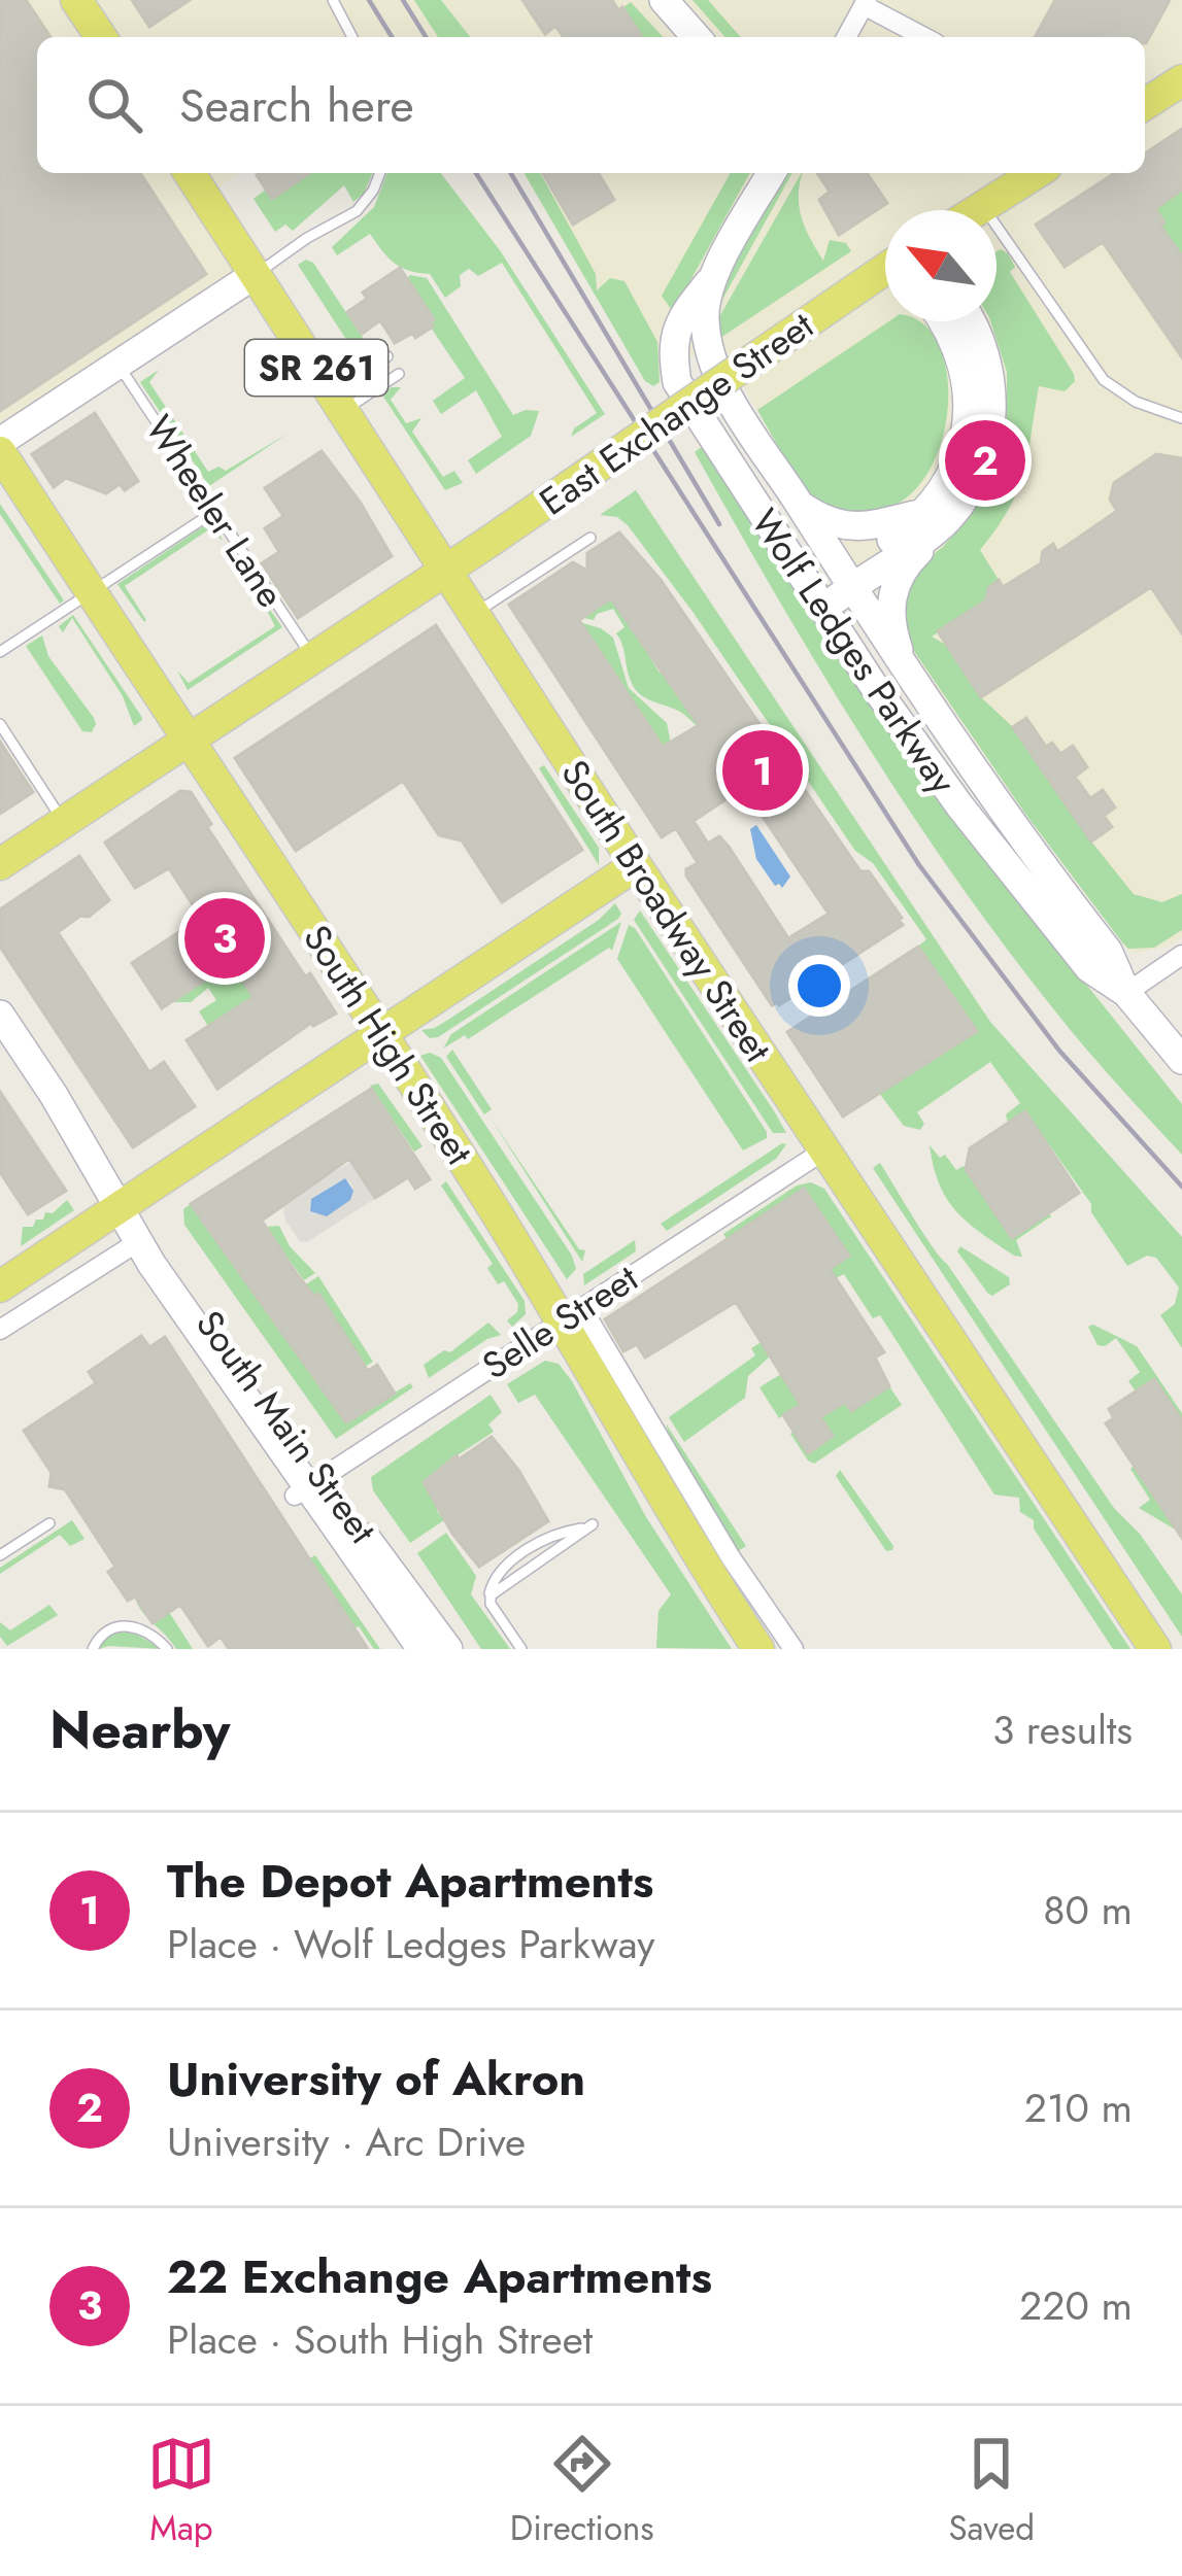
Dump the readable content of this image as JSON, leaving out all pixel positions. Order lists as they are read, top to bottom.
{
  "streets": {
    "main road": [
      "SR 261",
      "East Exchange Street",
      "Wolf Ledges Parkway",
      "South Broadway Street",
      "South High Street",
      "South Main Street"
    ],
    "street": ["Selle Street"],
    "lane": ["Wheeler Lane"]
  },
  "crossings": [
    ["East Exchange Street", "Wheeler Lane"],
    ["East Exchange Street", "South Broadway Street"],
    ["East Exchange Street", "South High Street"],
    ["South Broadway Street", "Selle Street"],
    ["South High Street", "Selle Street"],
    ["Selle Street", "South Main Street"]
  ],
  "north": "top left",
  "page": {
    "search": "Search here",
    "pins": ["2", "1", "3"],
    "heading": ["Nearby", "3 results"],
    "list": [
      {
        "mark": "1",
        "name": "The Depot Apartments",
        "note": "Place · Wolf Ledges Parkway",
        "value": "80 m"
      },
      {
        "mark": "2",
        "name": "University of Akron",
        "note": "University · Arc Drive",
        "value": "210 m"
      },
      {
        "mark": "3",
        "name": "22 Exchange Apartments",
        "note": "Place · South High Street",
        "value": "220 m"
      }
    ],
    "nav": ["Map", "Directions", "Saved"]
  }
}
